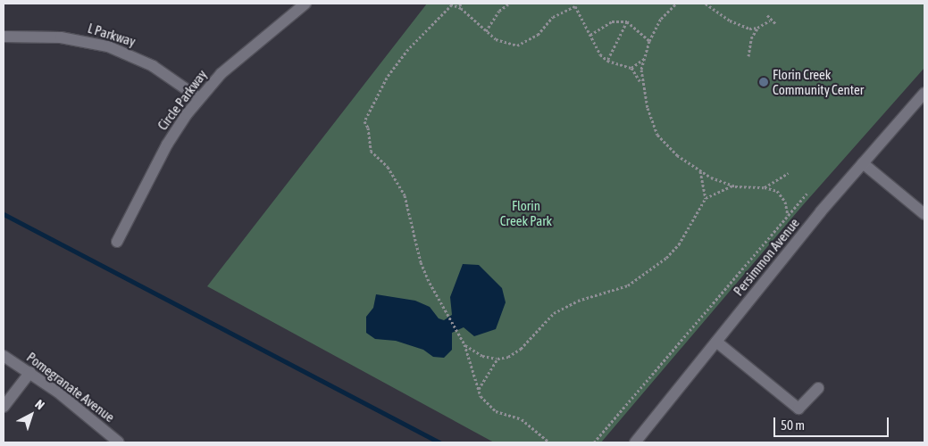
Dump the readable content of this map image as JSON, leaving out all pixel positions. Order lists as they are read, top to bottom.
{
  "streets": {
    "street": [
      "L Parkway",
      "Circle Parkway",
      "Persimmon Avenue",
      "Pomegranate Avenue"
    ]
  },
  "crossings": [
    ["L Parkway", "Circle Parkway"]
  ],
  "parks": ["Florin Creek Park"],
  "places": ["Florin Creek Community Center"],
  "scale_bar": "50 m",
  "north": "top right"
}
